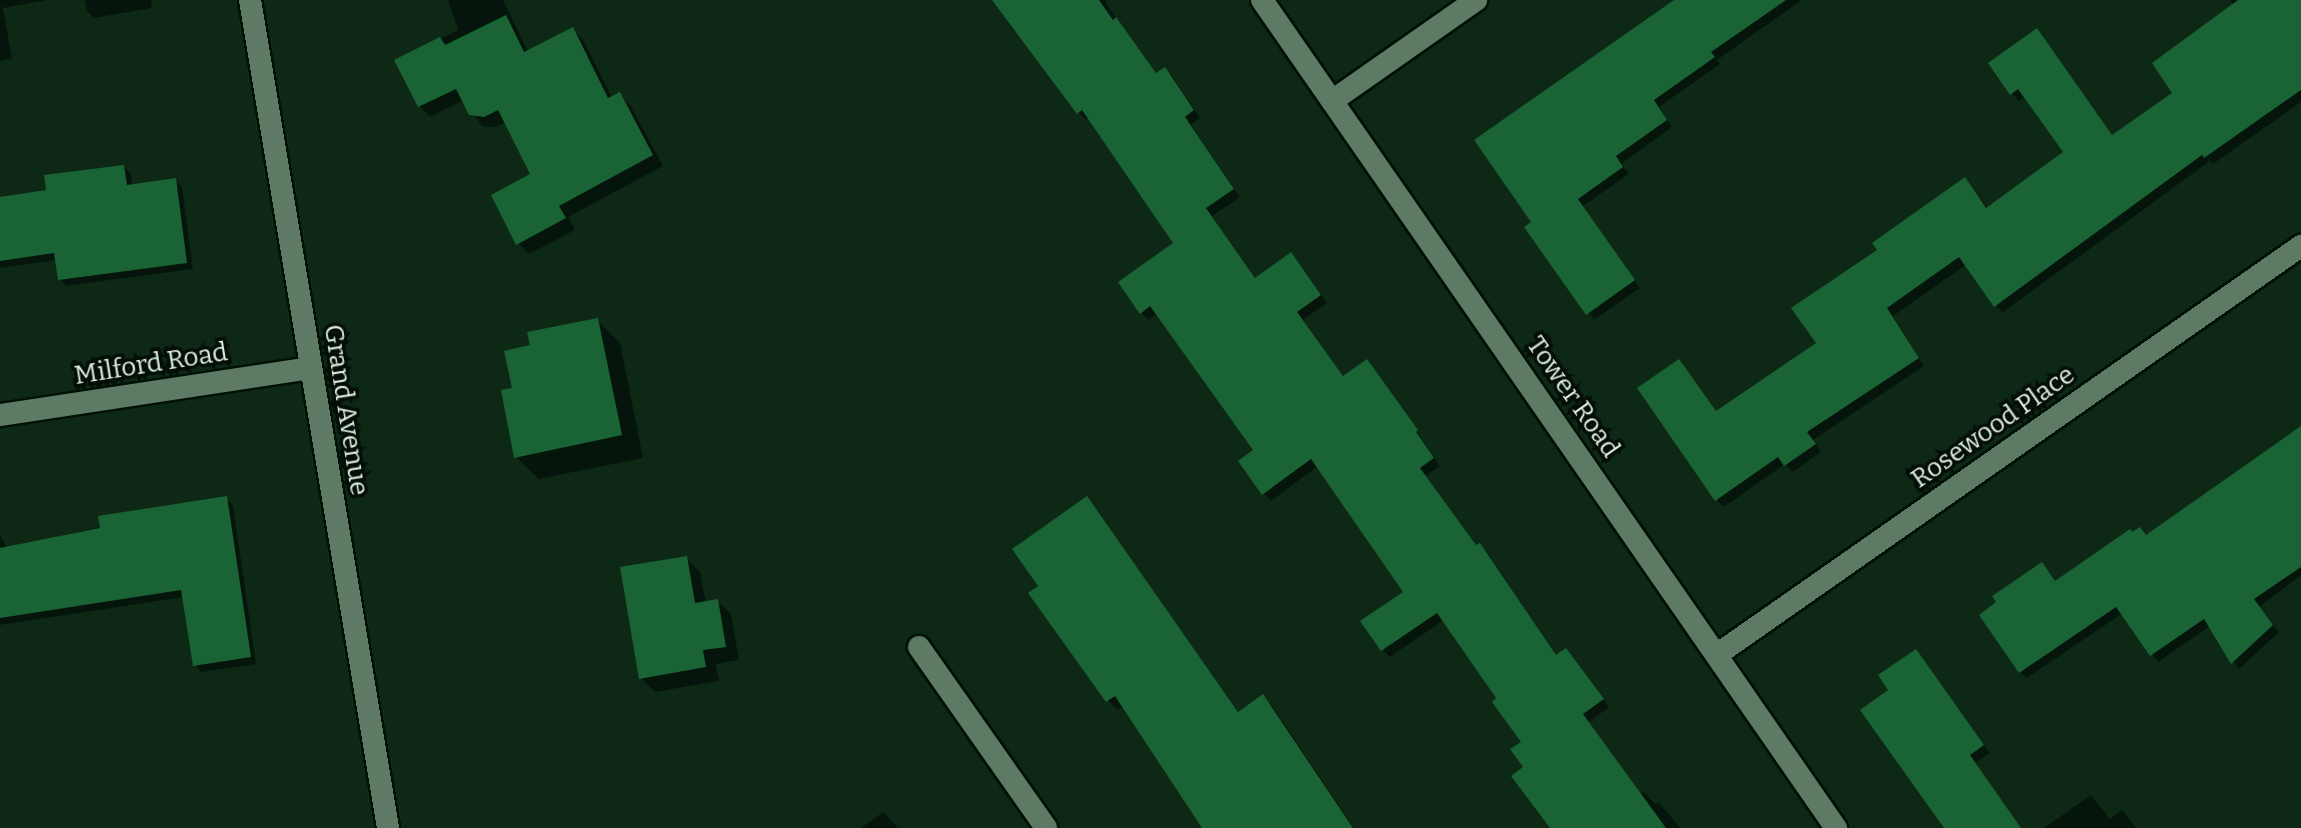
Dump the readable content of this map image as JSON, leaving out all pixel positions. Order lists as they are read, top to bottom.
{
  "streets": {
    "street": [
      "Milford Road",
      "Tower Road",
      "Grand Avenue",
      "Rosewood Place"
    ]
  },
  "crossings": [
    ["Milford Road", "Grand Avenue"],
    ["Tower Road", "Rosewood Place"]
  ]
}
